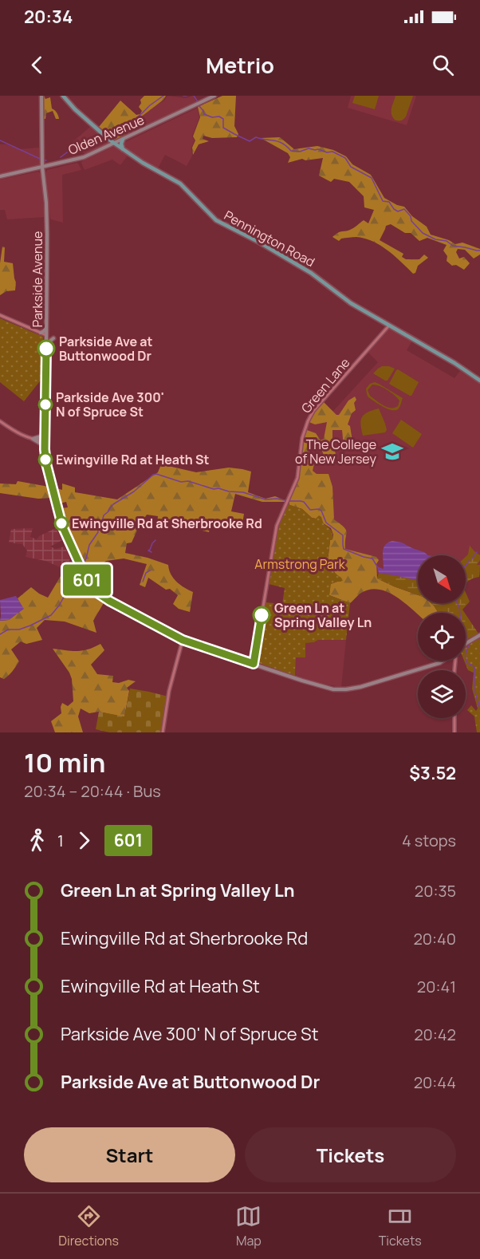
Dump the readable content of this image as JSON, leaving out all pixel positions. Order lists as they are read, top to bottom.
{
  "streets": {
    "main road": ["Olden Avenue", "Pennington Road", "Parkside Avenue"],
    "street": ["Green Lane"]
  },
  "crossings": [
    ["Olden Avenue", "Pennington Road"],
    ["Olden Avenue", "Parkside Avenue"],
    ["Pennington Road", "Green Lane"],
    ["Parkside Avenue", "Green Lane"]
  ],
  "parks": ["Armstrong Park"],
  "places": {
    "other": [
      "Parkside Ave at Buttonwood Dr",
      "Parkside Ave 300' N of Spruce St",
      "Ewingville Rd at Heath St",
      "Ewingville Rd at Sherbrooke Rd",
      "Green Ln at Spring Valley Ln"
    ],
    "school or university": ["The College of New Jersey"]
  },
  "lines": ["bus line 601"],
  "north": "bottom right",
  "page": {
    "status": "20:34",
    "header": "Metrio",
    "on_map": "601",
    "heading": ["10 min", "20:34 – 20:44 · Bus", "$3.52"],
    "legs": ["1", "601", "4 stops"],
    "list": [
      {
        "name": "Green Ln at Spring Valley Ln",
        "value": "20:35"
      },
      {
        "name": "Ewingville Rd at Sherbrooke Rd",
        "value": "20:40"
      },
      {
        "name": "Ewingville Rd at Heath St",
        "value": "20:41"
      },
      {
        "name": "Parkside Ave 300' N of Spruce St",
        "value": "20:42"
      },
      {
        "name": "Parkside Ave at Buttonwood Dr",
        "value": "20:44"
      }
    ],
    "buttons": ["Start", "Tickets"],
    "tabs": ["Directions", "Map", "Tickets"]
  }
}
